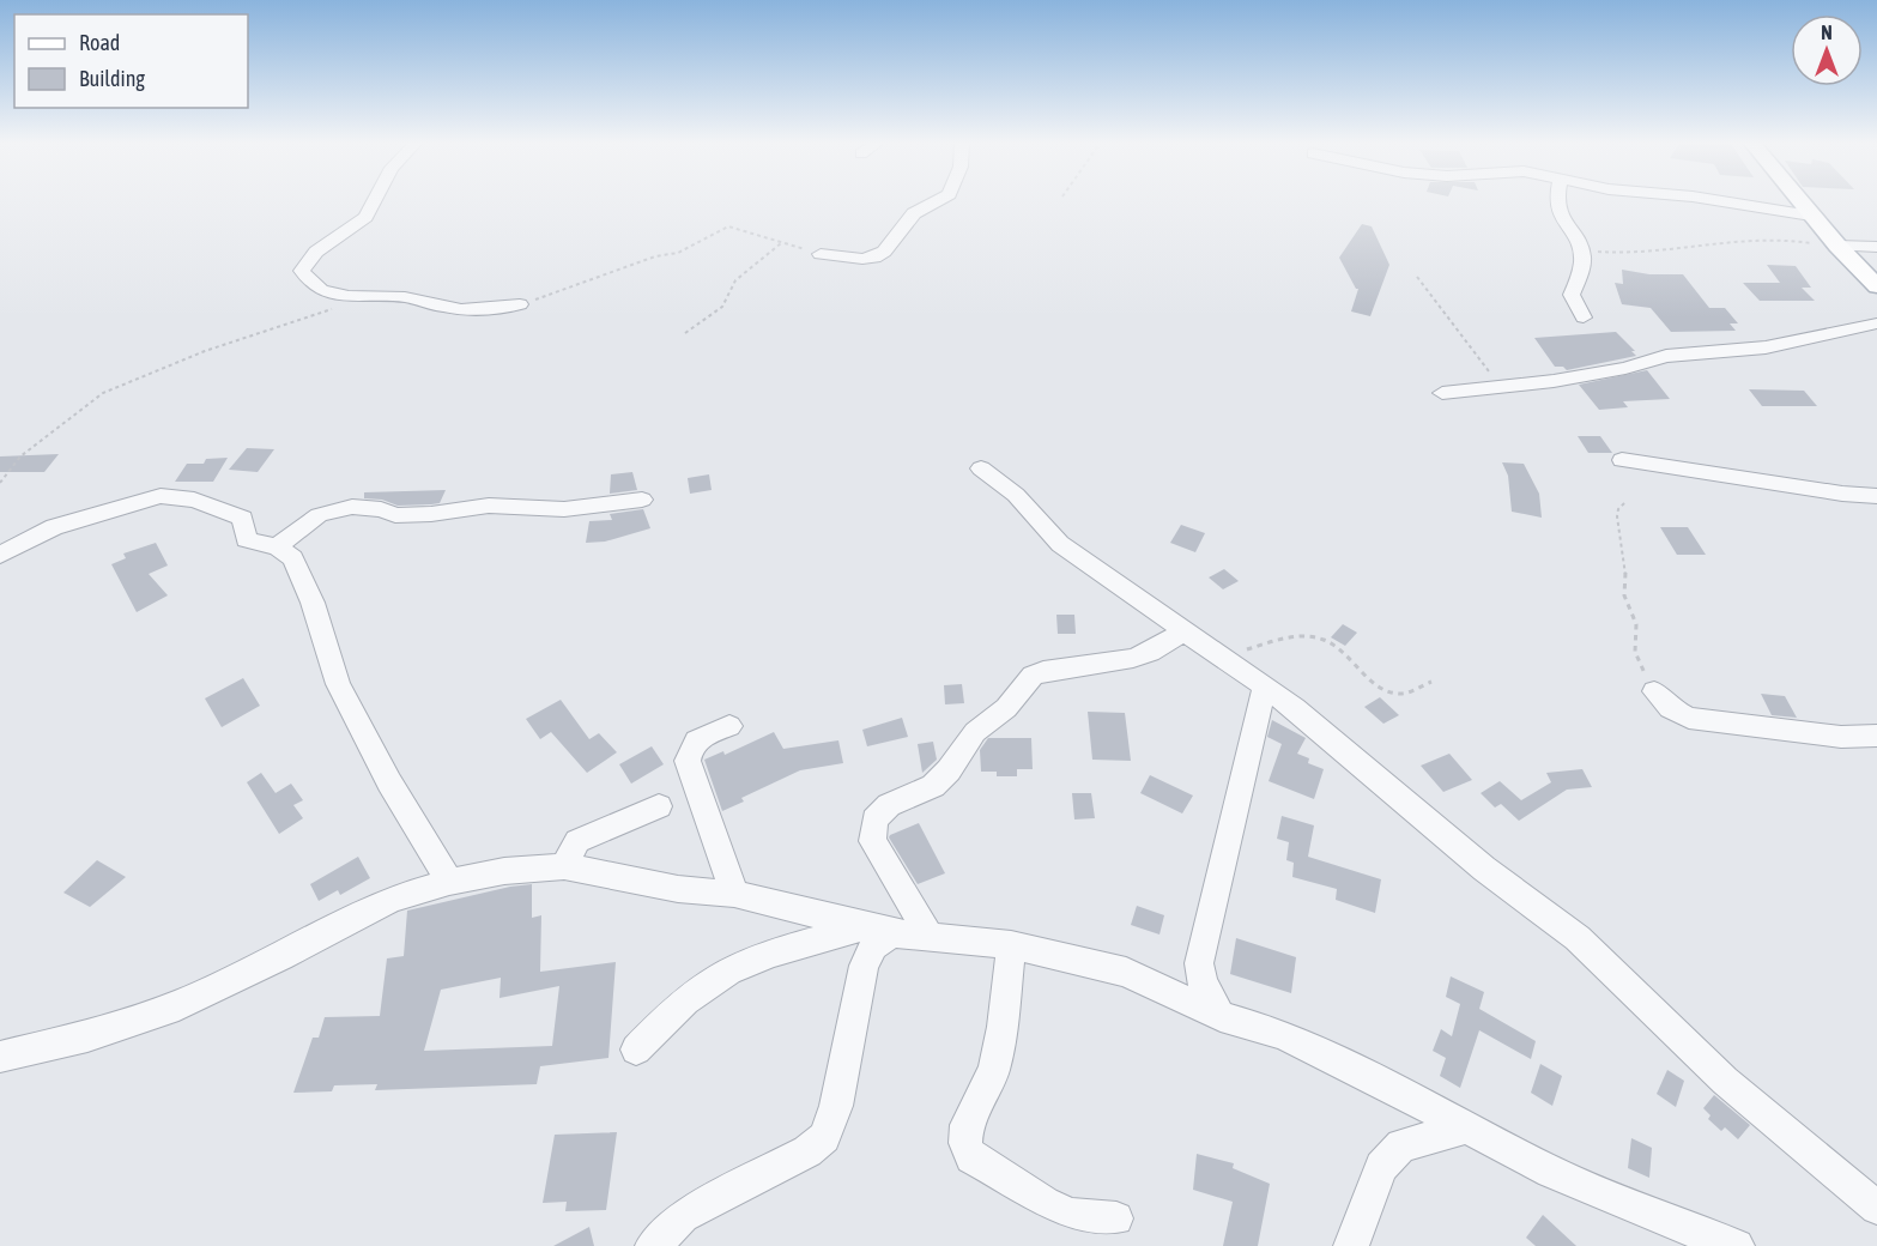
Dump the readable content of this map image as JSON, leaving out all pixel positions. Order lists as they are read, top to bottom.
{
  "legend": ["Road", "Building"],
  "north": "top"
}
